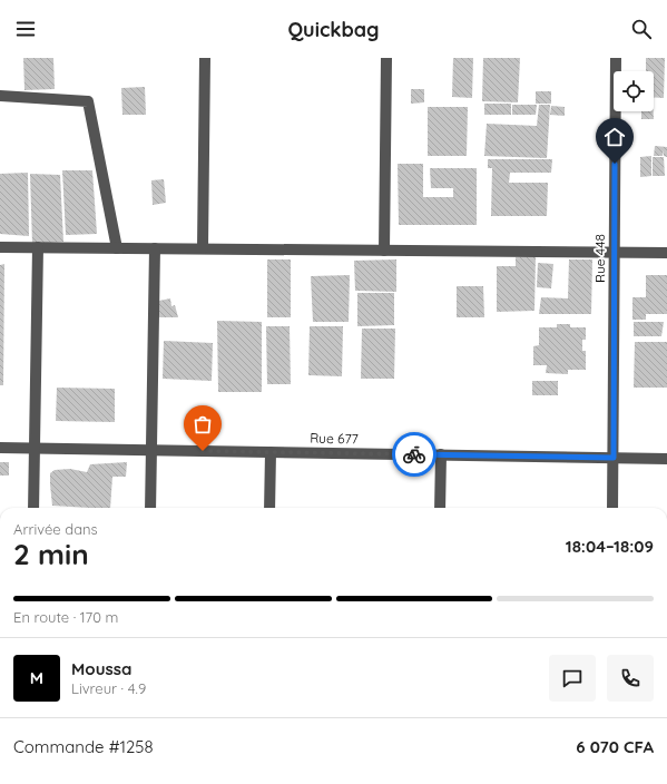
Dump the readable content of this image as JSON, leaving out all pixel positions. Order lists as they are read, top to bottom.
{
  "streets": {
    "street": ["Rue 448", "Rue 677"]
  },
  "crossings": [
    ["Rue 448", "Rue 677"]
  ],
  "page": {
    "header": "Quickbag",
    "heading": ["2 min", "Arrivée dans", "18:04–18:09"],
    "panel": [
      "Moussa",
      "Livreur · 4.9",
      "Commande #1258",
      "6 070 CFA"
    ],
    "bar": "En route · 170 m",
    "round": "M"
  }
}
